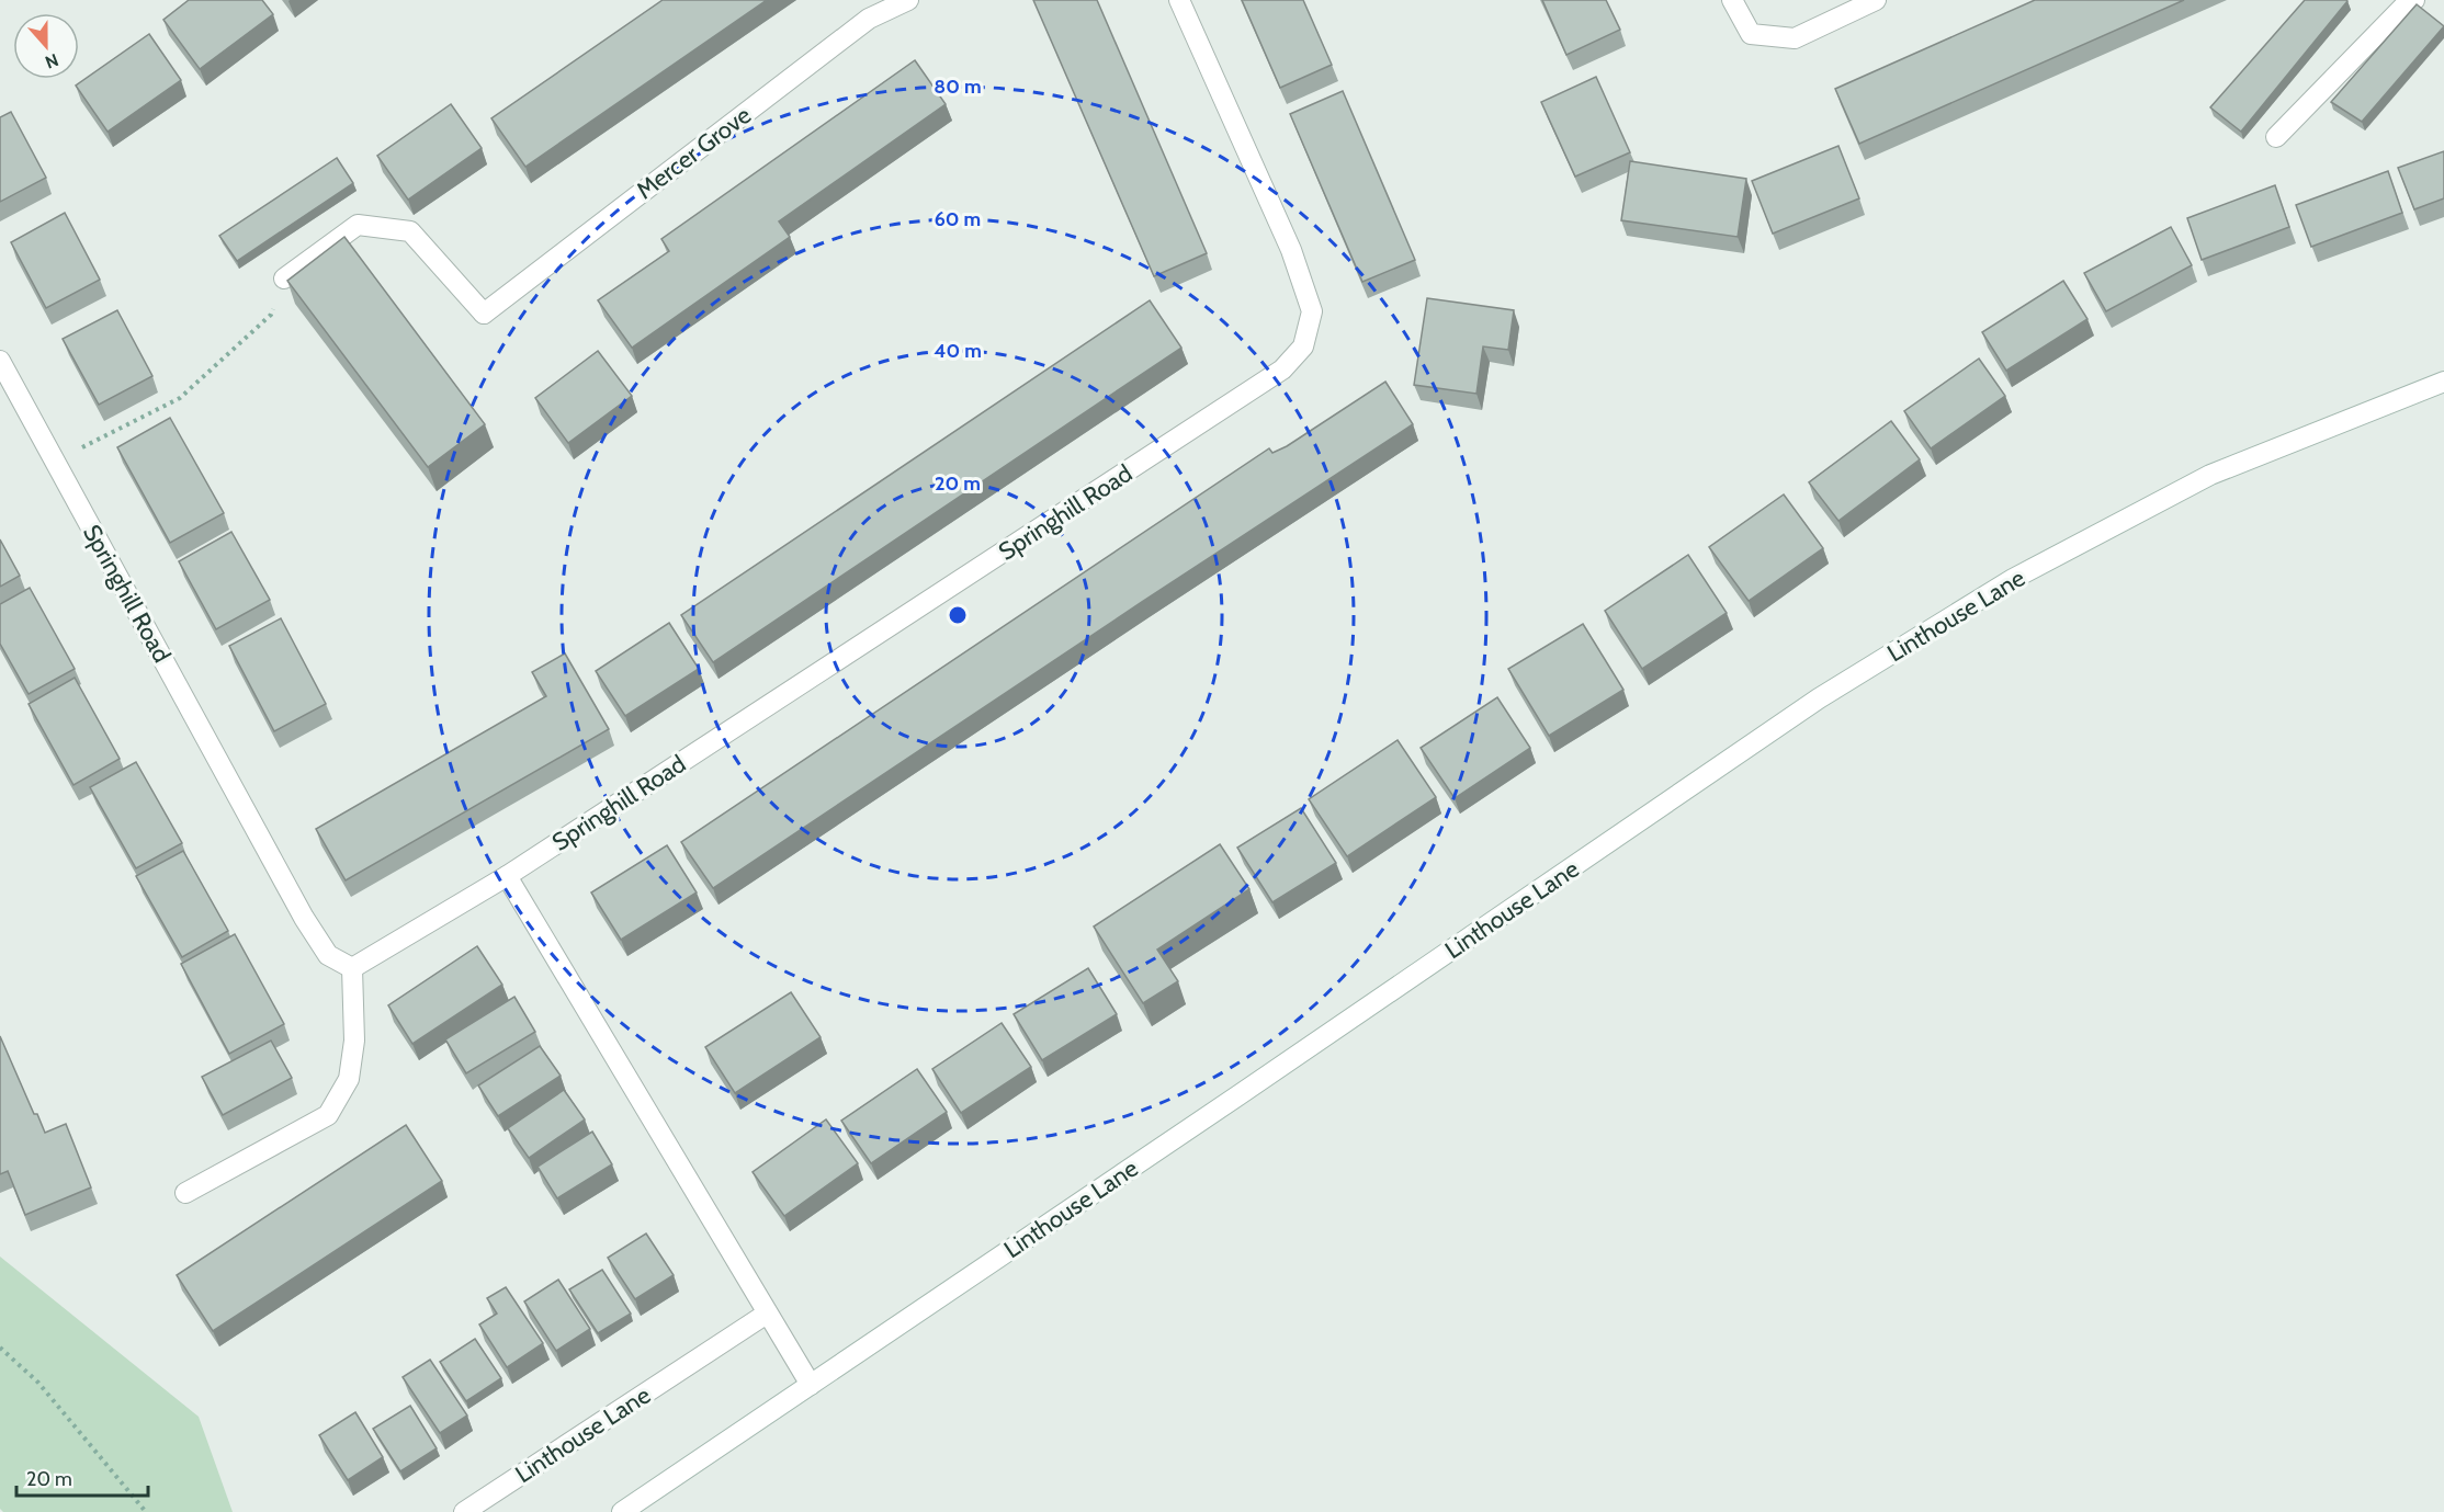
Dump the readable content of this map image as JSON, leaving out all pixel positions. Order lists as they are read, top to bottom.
{
  "streets": {
    "street": ["Mercer Grove", "Springhill Road", "Linthouse Lane"]
  },
  "scale_bar": "20 m",
  "north": "bottom",
  "rings": [
    "80 m",
    "60 m",
    "40 m",
    "20 m"
  ]
}
